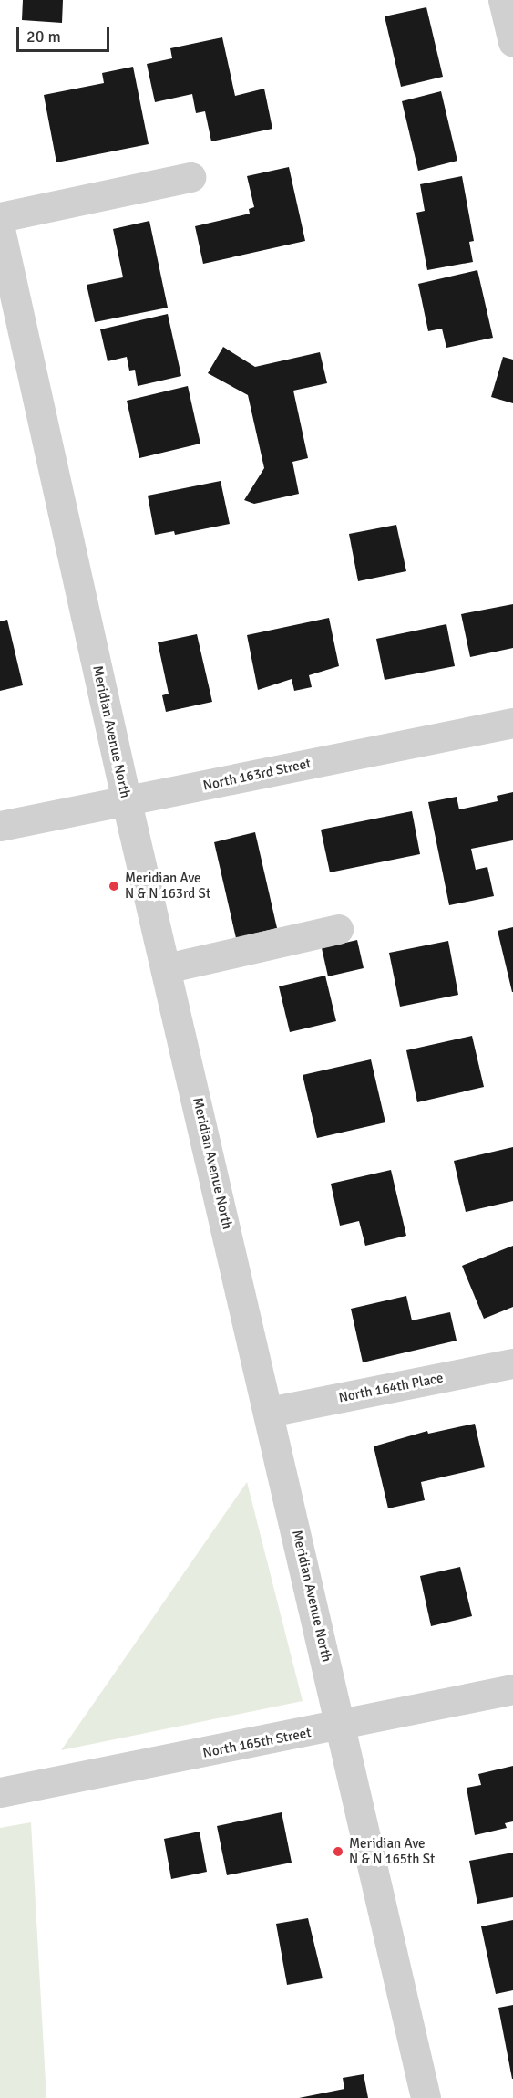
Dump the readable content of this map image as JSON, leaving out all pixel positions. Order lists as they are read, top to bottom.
{
  "streets": {
    "street": [
      "Meridian Avenue North",
      "North 163rd Street",
      "North 164th Place",
      "North 165th Street"
    ]
  },
  "crossings": [
    ["Meridian Avenue North", "North 163rd Street"],
    ["Meridian Avenue North", "North 164th Place"],
    ["Meridian Avenue North", "North 165th Street"]
  ],
  "places": ["Meridian Ave N & N 163rd St", "Meridian Ave N & N 165th St"],
  "scale_bar": "20 m"
}
